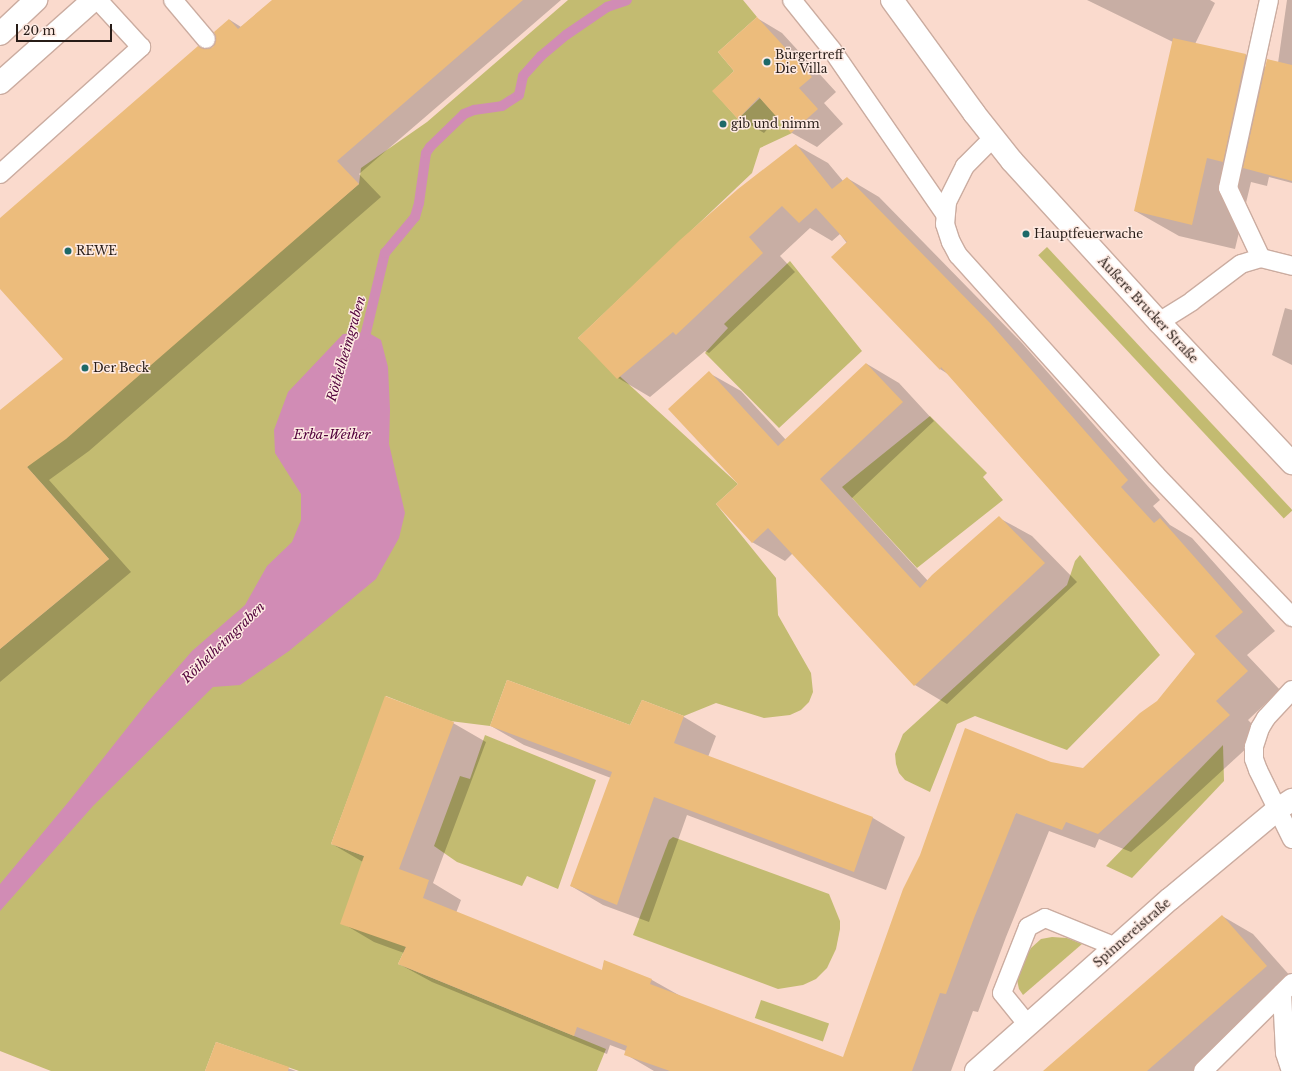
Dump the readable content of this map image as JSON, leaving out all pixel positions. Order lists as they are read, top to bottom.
{
  "streets": {
    "street": ["Äußere Brucker Straße", "Spinnereistraße"]
  },
  "water": ["Röthelheimgraben", "Erba-Weiher"],
  "places": [
    "Bürgertreff Die Villa",
    "gib und nimm",
    "Hauptfeuerwache",
    "REWE",
    "Der Beck"
  ],
  "scale_bar": "20 m"
}
